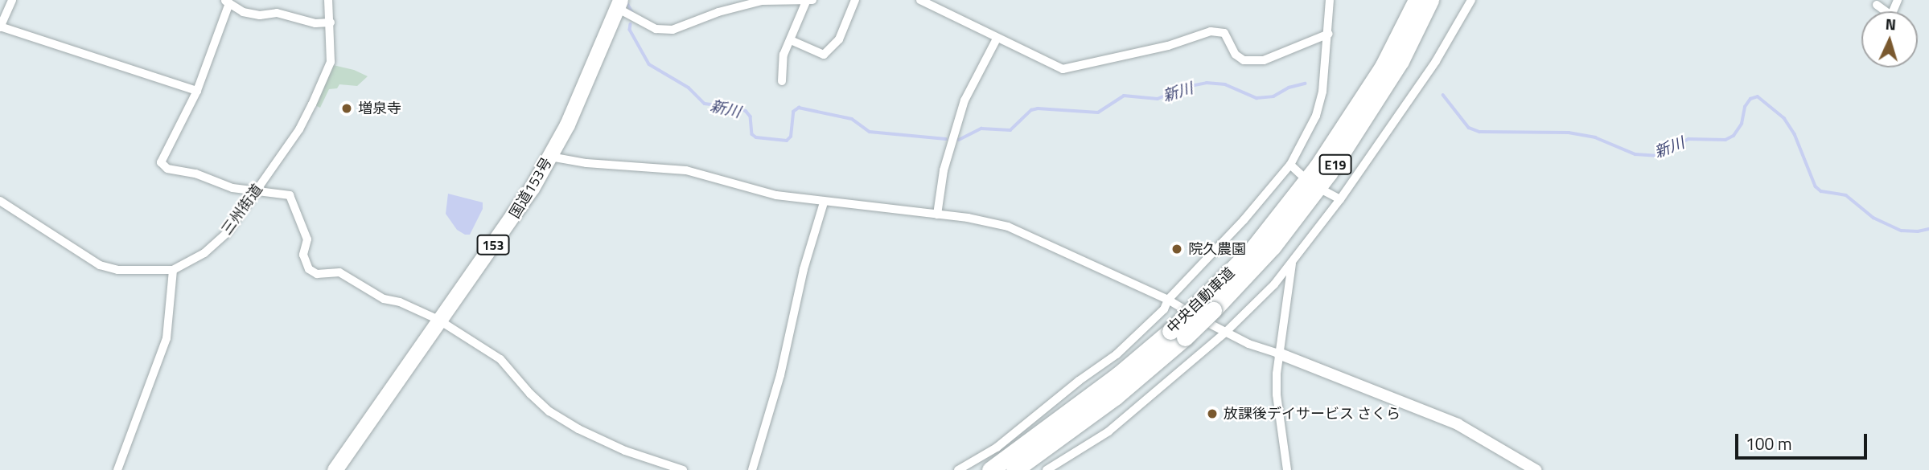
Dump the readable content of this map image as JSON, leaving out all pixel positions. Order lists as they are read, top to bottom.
{
  "streets": {
    "highway": [
      "E19",
      "国道153号",
      "153",
      "中央自動車道"
    ],
    "street": ["三州街道"]
  },
  "water": ["新川"],
  "places": ["増泉寺", "院久農園", "放課後デイサービス さくら"],
  "scale_bar": "100 m",
  "north": "top"
}
